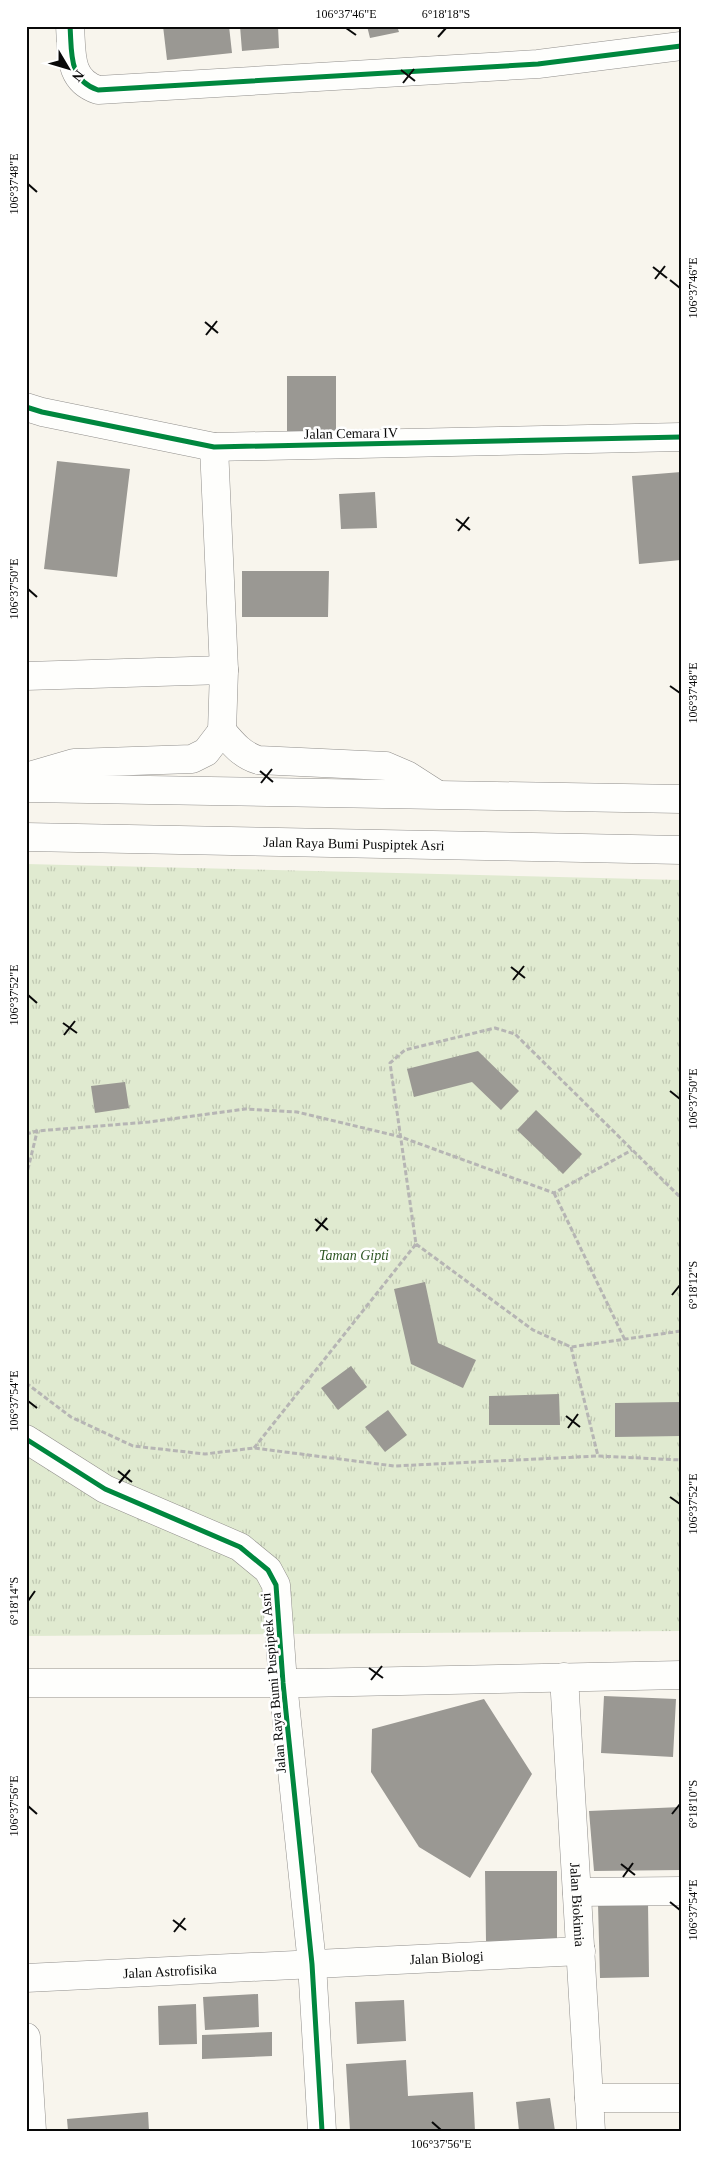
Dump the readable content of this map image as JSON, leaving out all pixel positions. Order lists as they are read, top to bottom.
{
  "streets": {
    "street": [
      "Jalan Cemara IV",
      "Jalan Raya Bumi Puspiptek Asri",
      "Jalan Biokimia",
      "Jalan Biologi",
      "Jalan Astrofisika"
    ]
  },
  "crossings": [
    ["Jalan Raya Bumi Puspiptek Asri", "Jalan Biologi"],
    ["Jalan Raya Bumi Puspiptek Asri", "Jalan Astrofisika"],
    ["Jalan Biokimia", "Jalan Biologi"],
    ["Jalan Biologi", "Jalan Astrofisika"]
  ],
  "parks": ["Taman Gipti"],
  "north": "bottom right",
  "coordinates": [
    "106°37'46\"E",
    "6°18'18\"S",
    "106°37'48\"E",
    "106°37'50\"E",
    "106°37'52\"E",
    "6°18'12\"S",
    "106°37'54\"E",
    "6°18'14\"S",
    "6°18'10\"S",
    "106°37'56\"E"
  ]
}
